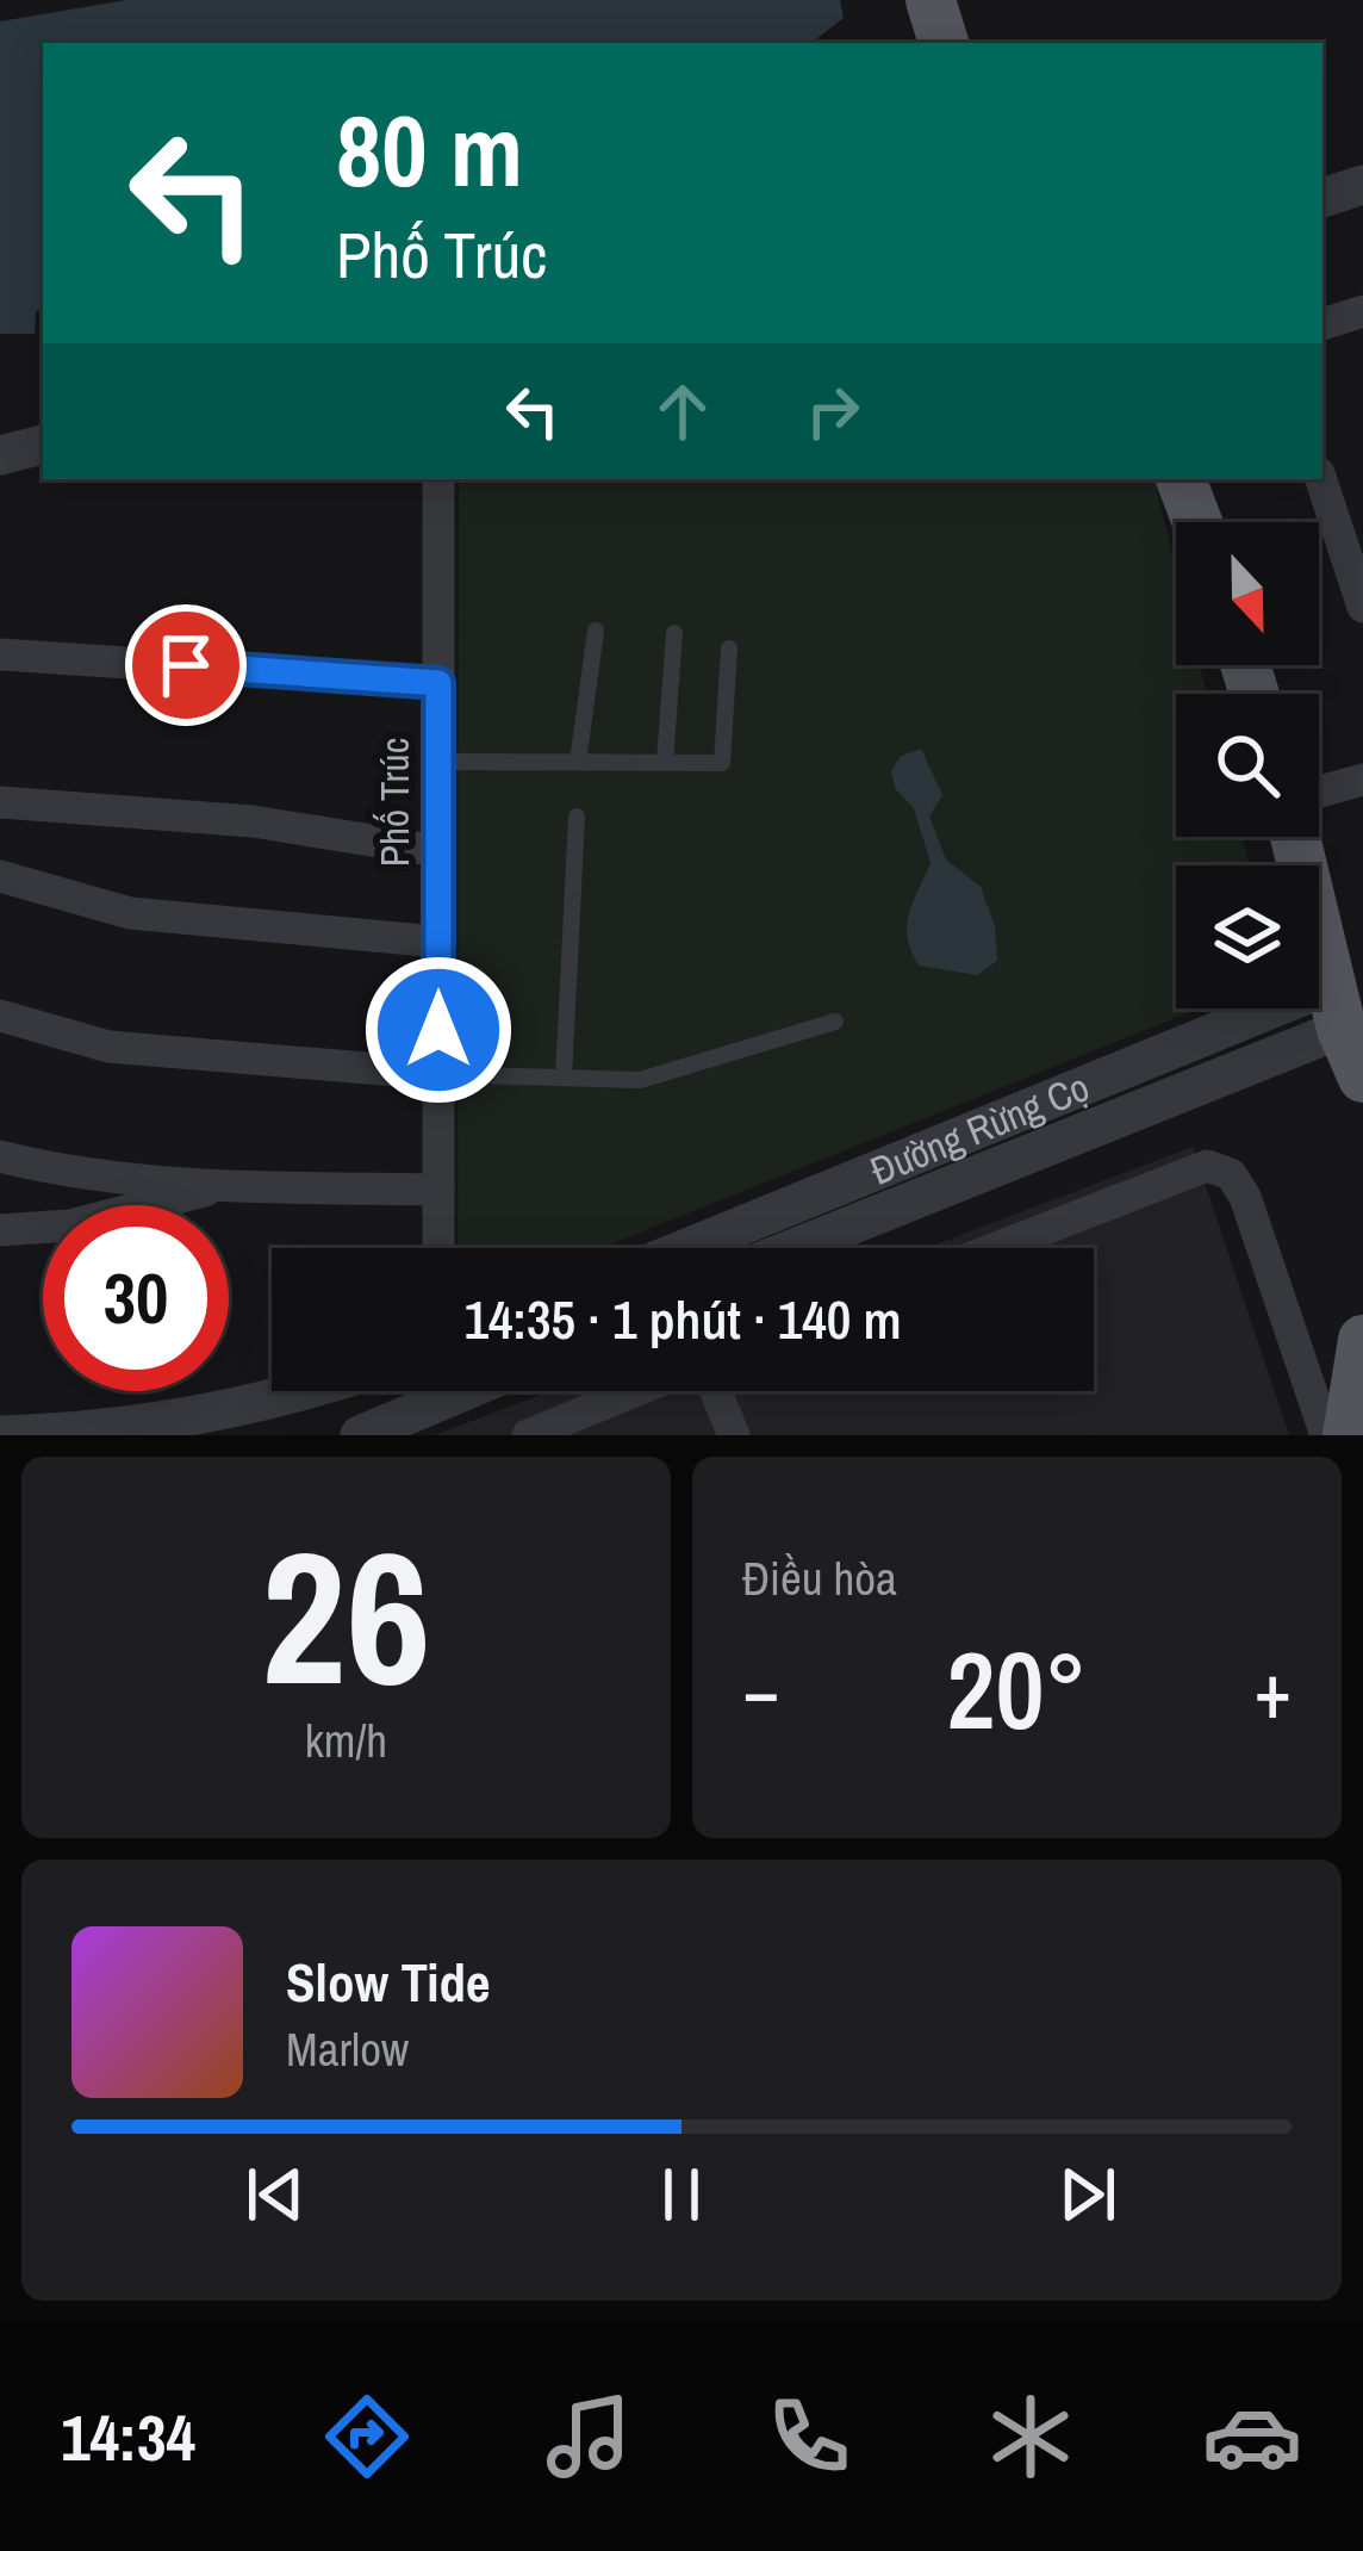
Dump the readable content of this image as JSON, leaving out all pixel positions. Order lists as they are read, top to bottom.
{
  "streets": {
    "street": ["Phố Trúc", "Đường Rừng Cọ"]
  },
  "north": "bottom",
  "page": {
    "turn": ["80 m", "Phố Trúc"],
    "limit": "30",
    "trip": "14:35 · 1 phút · 140 m",
    "tile": [
      ["26", "km/h"],
      "Điều hòa"
    ],
    "heat": ["−", "20°", "+"],
    "song": ["Slow Tide", "Marlow"],
    "tabs": "14:34"
  }
}
